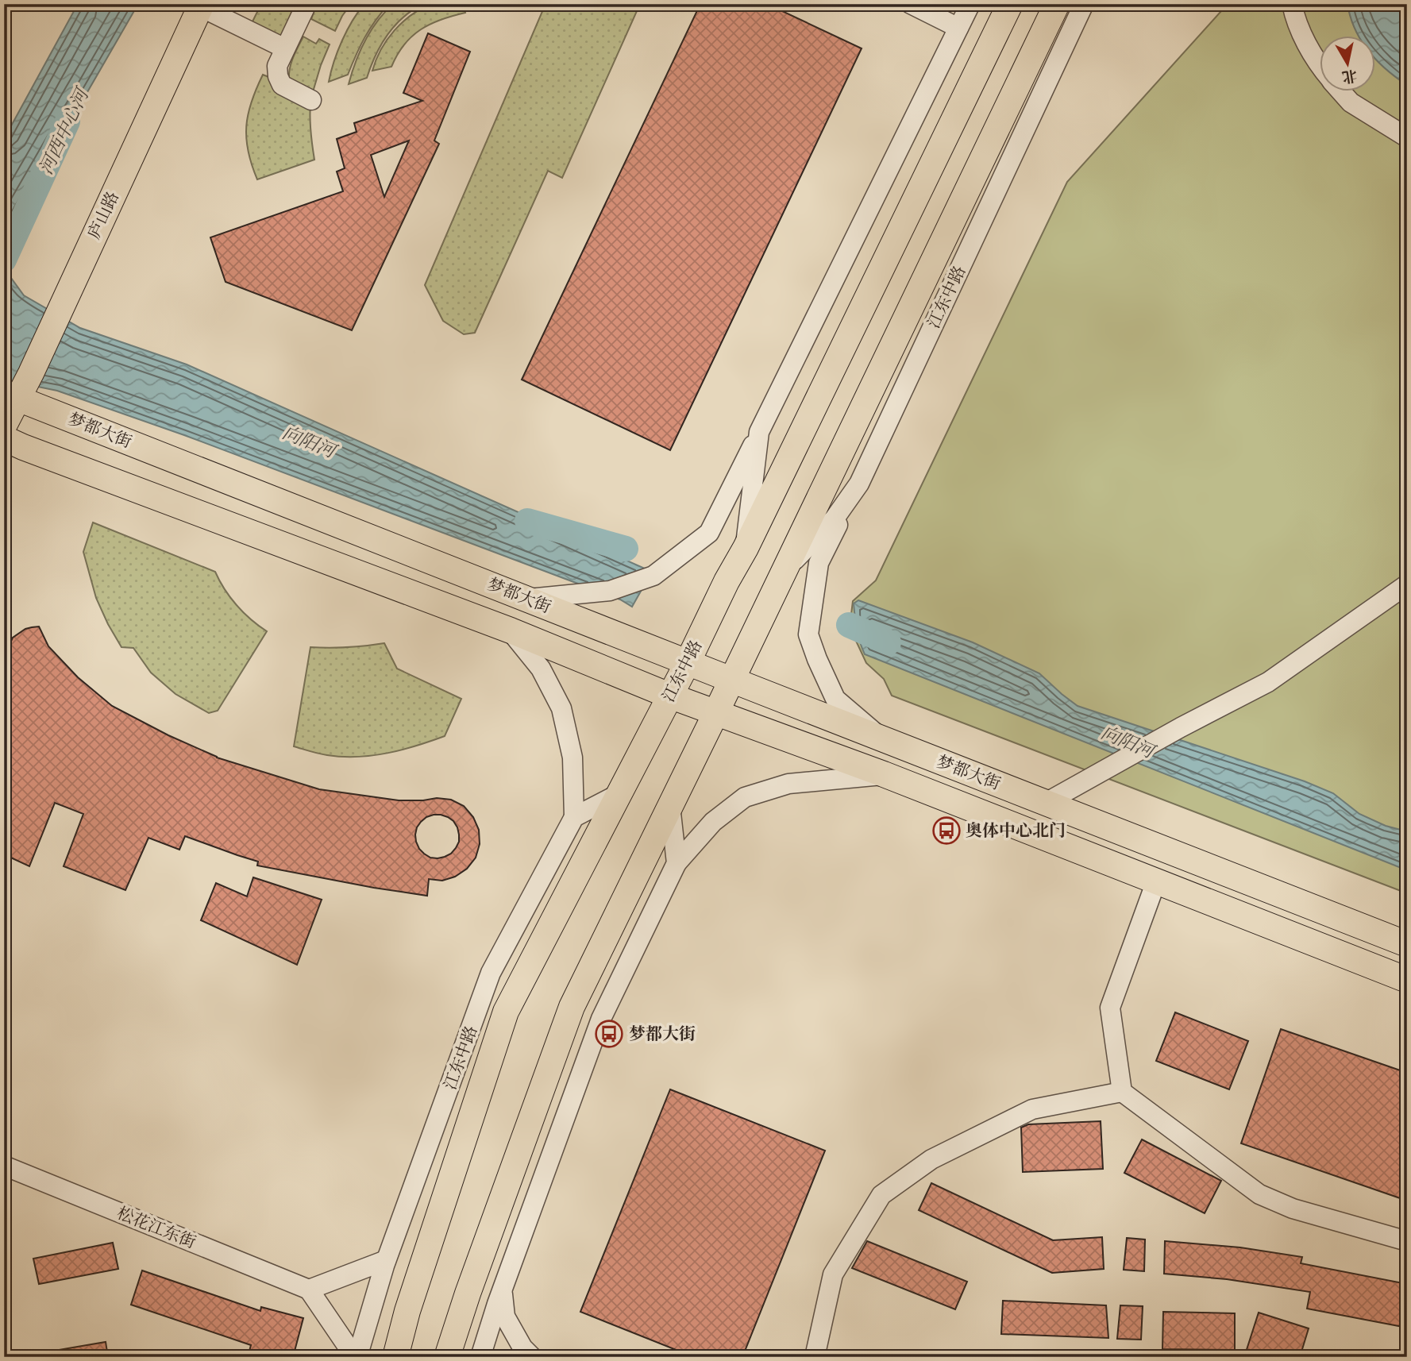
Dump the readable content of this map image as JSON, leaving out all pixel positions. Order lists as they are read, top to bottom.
{
  "streets": {
    "main road": ["庐山路", "江东中路", "梦都大街"],
    "street": ["松花江东街"]
  },
  "crossings": [
    ["庐山路", "梦都大街"],
    ["江东中路", "梦都大街"]
  ],
  "water": ["河西中心河", "向阳河"],
  "places": {
    "bus stop": ["奥体中心北门", "梦都大街"]
  },
  "north": "bottom"
}
